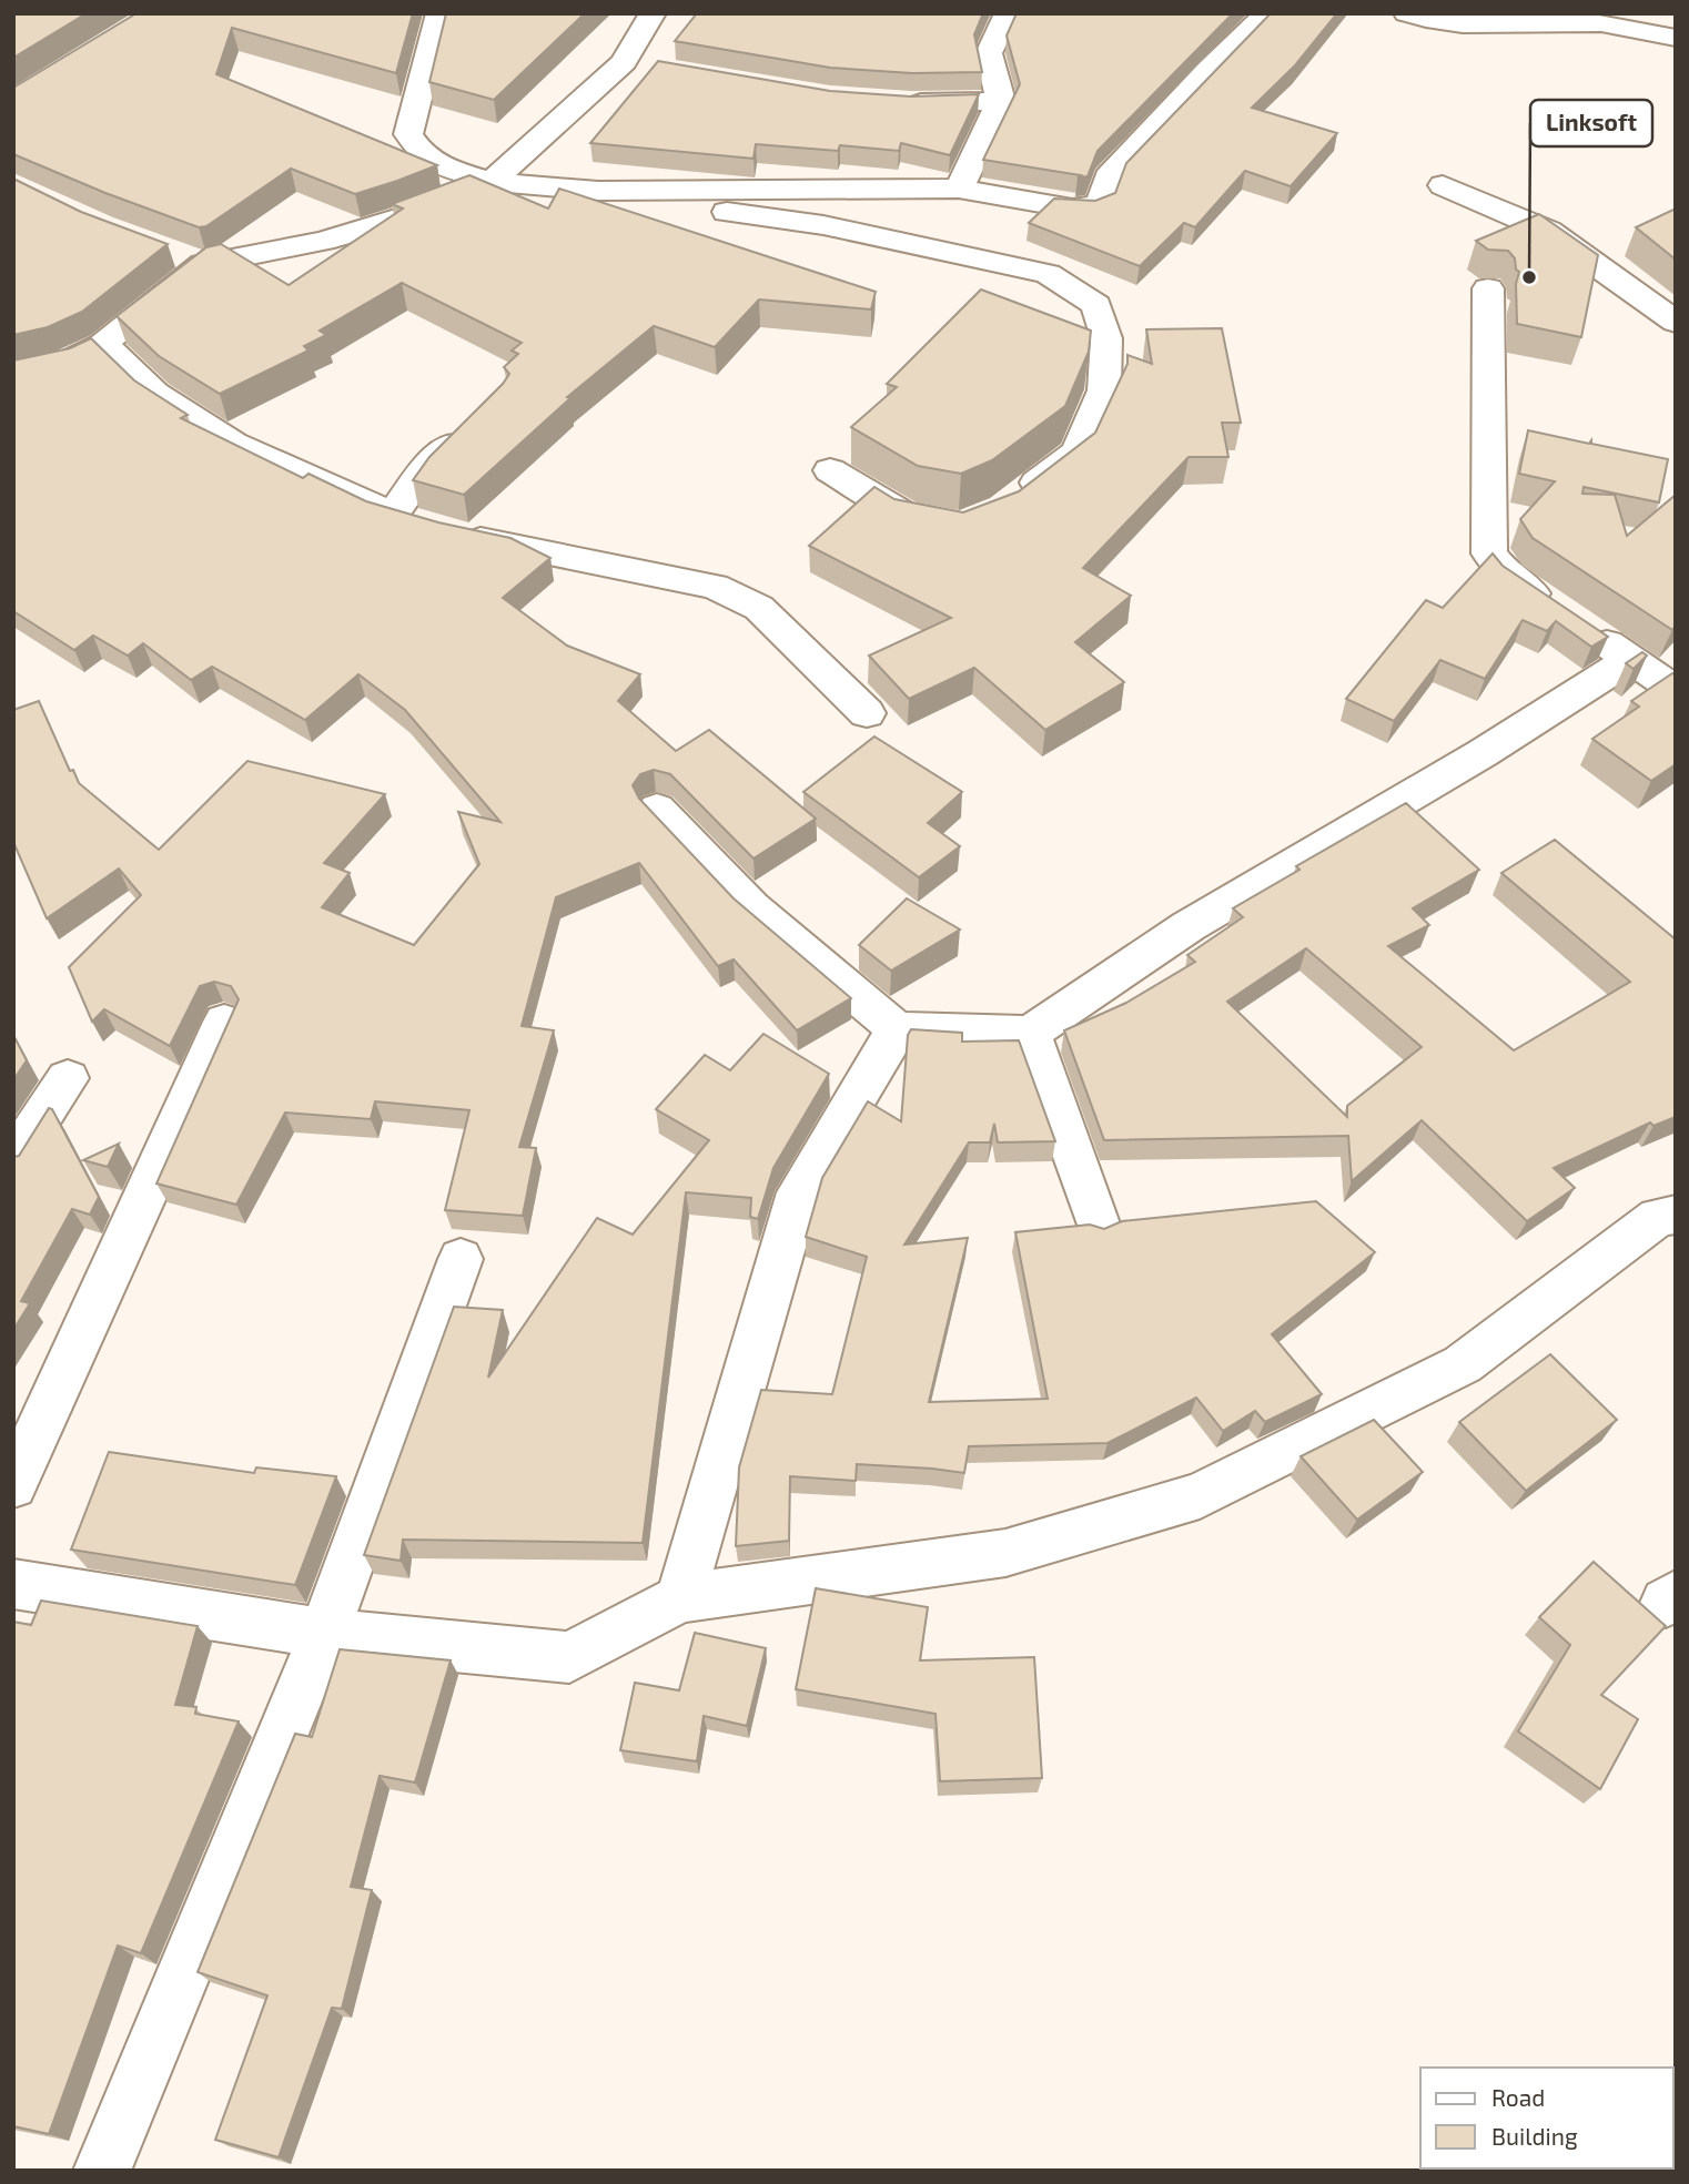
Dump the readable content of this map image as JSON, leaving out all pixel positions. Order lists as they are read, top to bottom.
{
  "places": ["Linksoft"],
  "legend": ["Road", "Building"]
}
